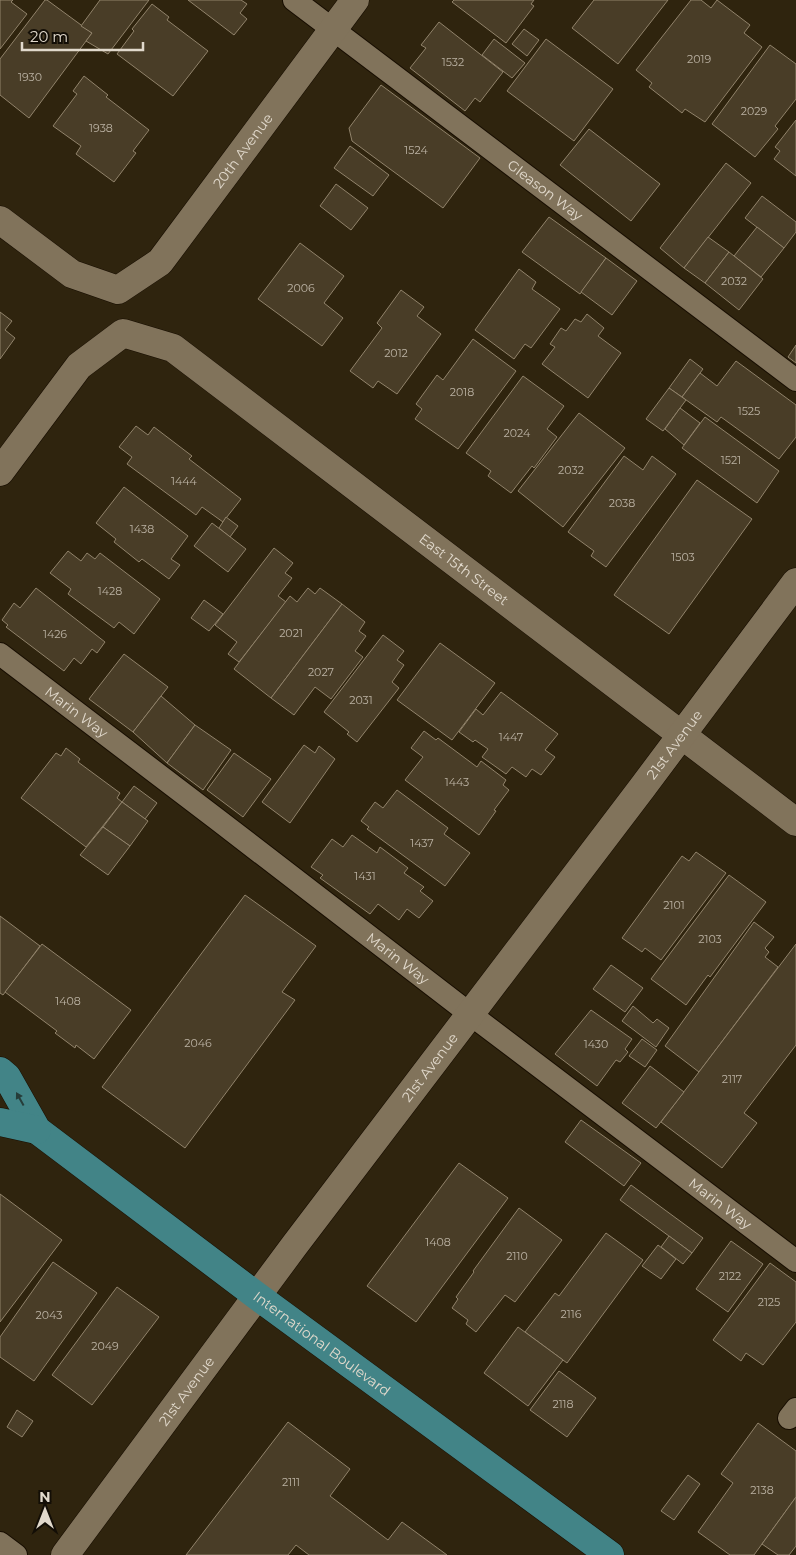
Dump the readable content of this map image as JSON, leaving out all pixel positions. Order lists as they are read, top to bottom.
{
  "streets": {
    "main road": ["International Boulevard"],
    "street": ["20th Avenue", "East 15th Street", "21st Avenue"],
    "lane": ["Gleason Way", "Marin Way"]
  },
  "crossings": [
    ["20th Avenue", "Gleason Way"],
    ["East 15th Street", "21st Avenue"],
    ["Marin Way", "21st Avenue"],
    ["21st Avenue", "International Boulevard"]
  ],
  "house_numbers": [
    "2019",
    "1532",
    "1930",
    "2029",
    "1938",
    "1524",
    "2032",
    "2006",
    "2012",
    "2018",
    "1525",
    "2024",
    "1521",
    "2032",
    "1444",
    "2038",
    "1438",
    "1503",
    "1428",
    "2021",
    "1426",
    "2027",
    "2031",
    "1447",
    "1443",
    "1437",
    "1431",
    "2101",
    "2103",
    "1408",
    "2046",
    "1430",
    "2117",
    "1408",
    "2110",
    "2122",
    "2125",
    "2116",
    "2043",
    "2049",
    "2118",
    "2111",
    "2138"
  ],
  "scale_bar": "20 m",
  "north": "top"
}
